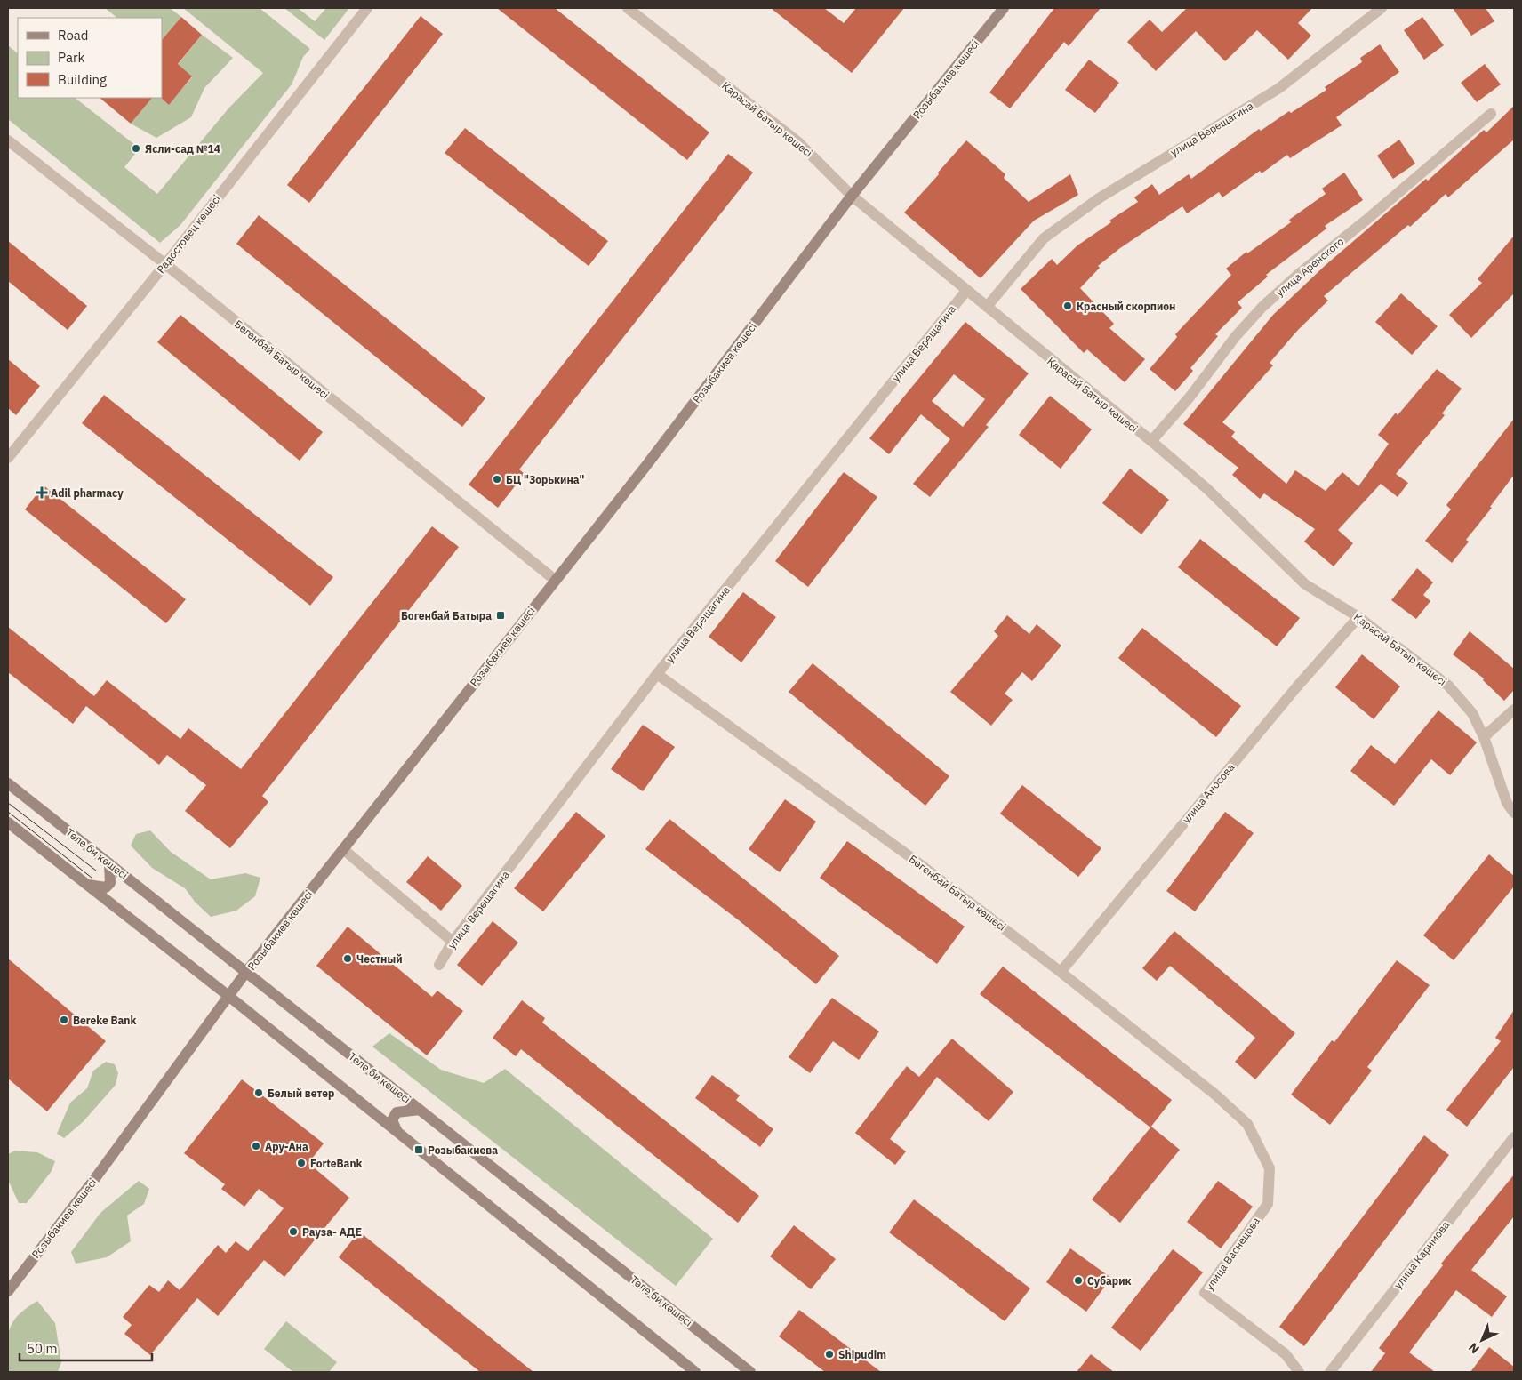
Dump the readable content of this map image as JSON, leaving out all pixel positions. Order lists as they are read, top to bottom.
{
  "streets": {
    "main road": ["Розыбакиев көшесі", "Төле би көшесі"],
    "street": [
      "Қарасай Батыр көшесі",
      "улица Верещагина",
      "Радостовец көшесі",
      "улица Аренского",
      "Бөгенбай Батыр көшесі",
      "улица Аносова",
      "улица Васнецова",
      "улица Каримова"
    ]
  },
  "crossings": [
    ["Розыбакиев көшесі", "Қарасай Батыр көшесі"],
    ["Розыбакиев көшесі", "Бөгенбай Батыр көшесі"],
    ["Розыбакиев көшесі", "Төле би көшесі"],
    ["Қарасай Батыр көшесі", "улица Верещагина"],
    ["Қарасай Батыр көшесі", "улица Аренского"],
    ["Қарасай Батыр көшесі", "улица Аносова"],
    ["улица Верещагина", "Бөгенбай Батыр көшесі"],
    ["Радостовец көшесі", "Бөгенбай Батыр көшесі"],
    ["Бөгенбай Батыр көшесі", "улица Аносова"],
    ["Бөгенбай Батыр көшесі", "улица Васнецова"]
  ],
  "places": {
    "other": [
      "Ясли-сад №14",
      "Красный скорпион",
      "БЦ \"Зорькина\"",
      "Честный",
      "Bereke Bank",
      "Белый ветер",
      "Ару-Ана",
      "ForteBank",
      "Рауза- АДЕ",
      "Субарик",
      "Shipudim"
    ],
    "health": ["Adil pharmacy"],
    "transit": ["Богенбай Батыра", "Розыбакиева"]
  },
  "legend": ["Road", "Park", "Building"],
  "scale_bar": "50 m",
  "north": "bottom left"
}
